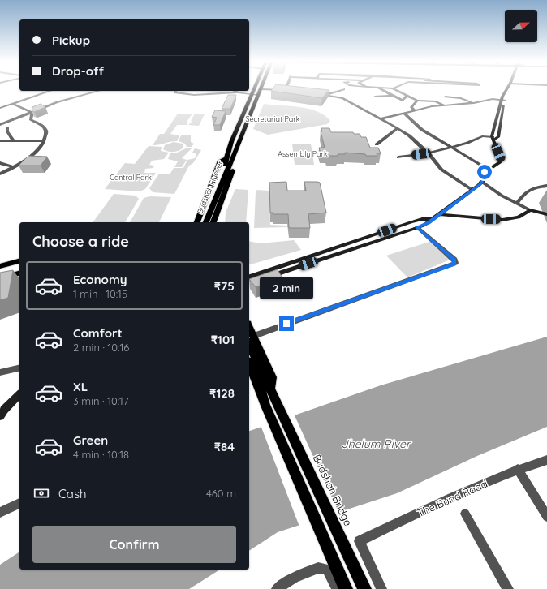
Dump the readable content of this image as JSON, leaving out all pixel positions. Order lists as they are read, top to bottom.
{
  "streets": {
    "main road": ["Budshah Flyover", "Budshah Bridge"],
    "street": ["The Bund Road"]
  },
  "water": ["Jhelum River"],
  "parks": ["Secretariat Park", "Assembly Park", "Central Park"],
  "north": "right",
  "page": {
    "banner": ["Pickup", "Drop-off"],
    "heading": "Choose a ride",
    "list": [
      {
        "name": "Economy",
        "note": "1 min · 10:15",
        "value": "₹75"
      },
      {
        "name": "Comfort",
        "note": "2 min · 10:16",
        "value": "₹101"
      },
      {
        "name": "XL",
        "note": "3 min · 10:17",
        "value": "₹128"
      },
      {
        "name": "Green",
        "note": "4 min · 10:18",
        "value": "₹84"
      }
    ],
    "bubble": "2 min",
    "pay": ["Cash", "460 m"],
    "buttons": "Confirm"
  }
}
